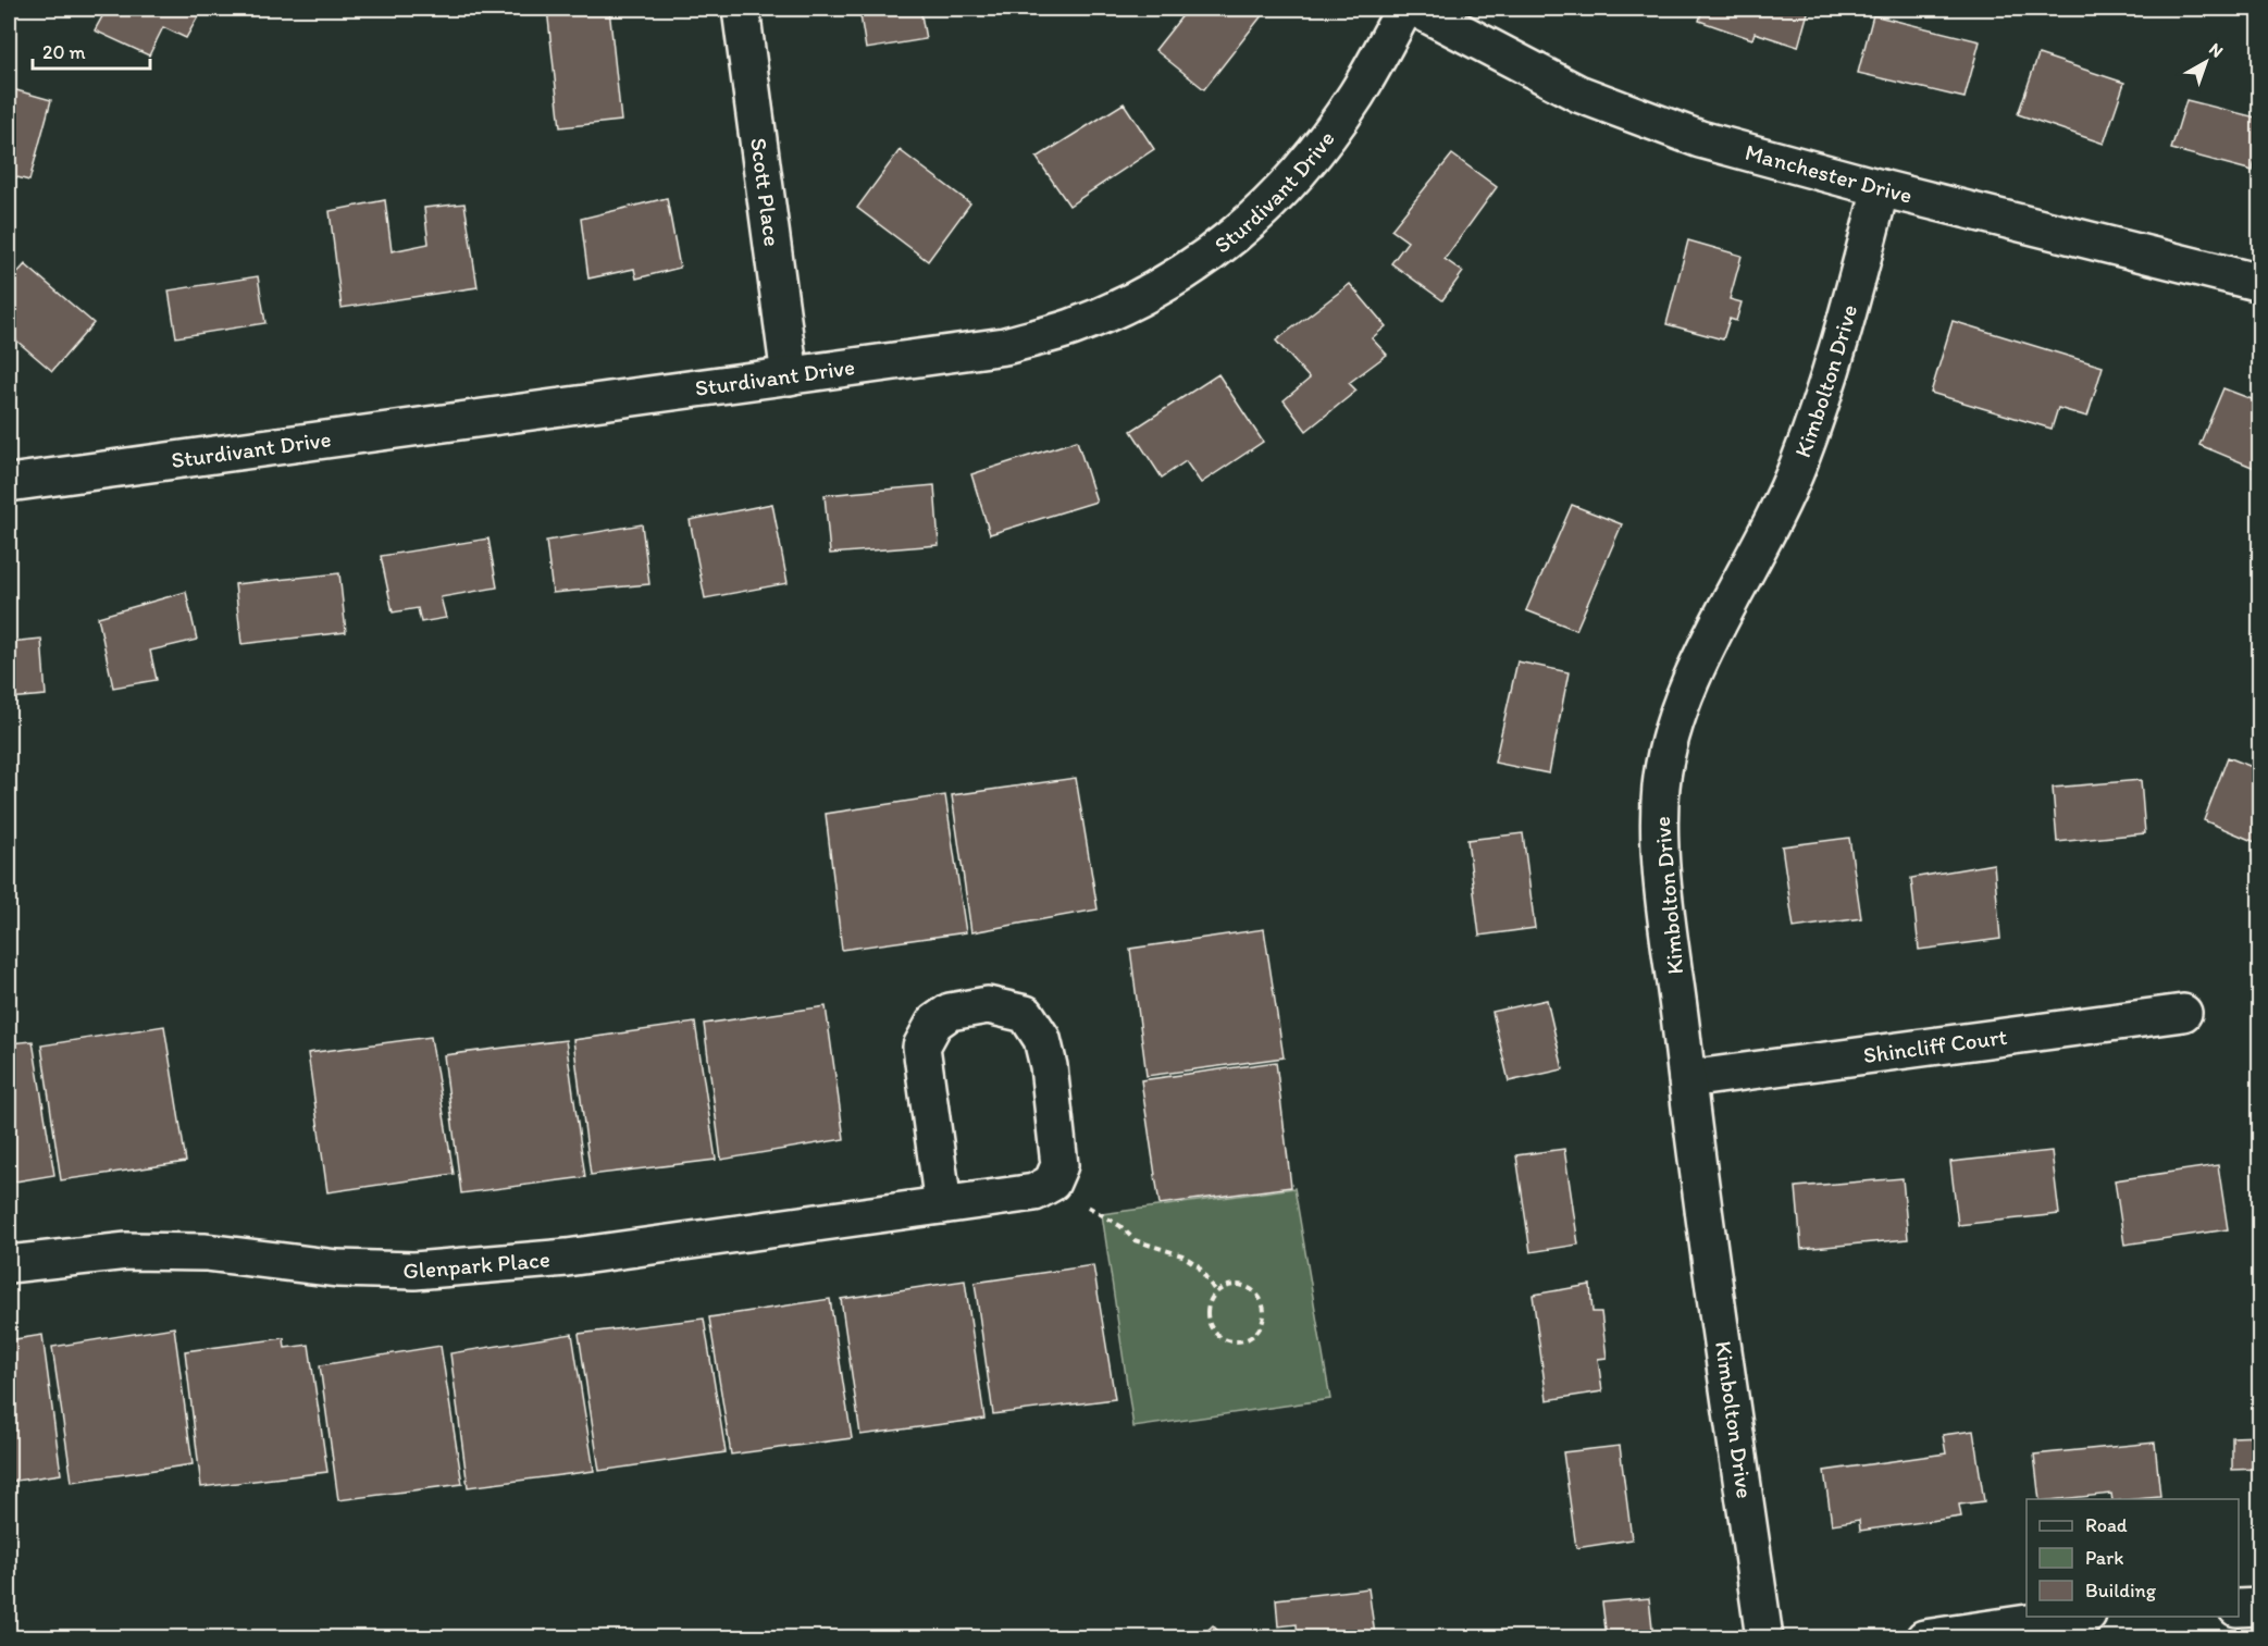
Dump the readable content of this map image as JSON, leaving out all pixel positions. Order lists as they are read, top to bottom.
{
  "streets": {
    "street": [
      "Manchester Drive",
      "Sturdivant Drive",
      "Scott Place",
      "Kimbolton Drive",
      "Shincliff Court",
      "Glenpark Place"
    ]
  },
  "crossings": [
    ["Manchester Drive", "Kimbolton Drive"],
    ["Sturdivant Drive", "Scott Place"],
    ["Kimbolton Drive", "Shincliff Court"]
  ],
  "legend": ["Road", "Park", "Building"],
  "scale_bar": "20 m",
  "north": "top right"
}
